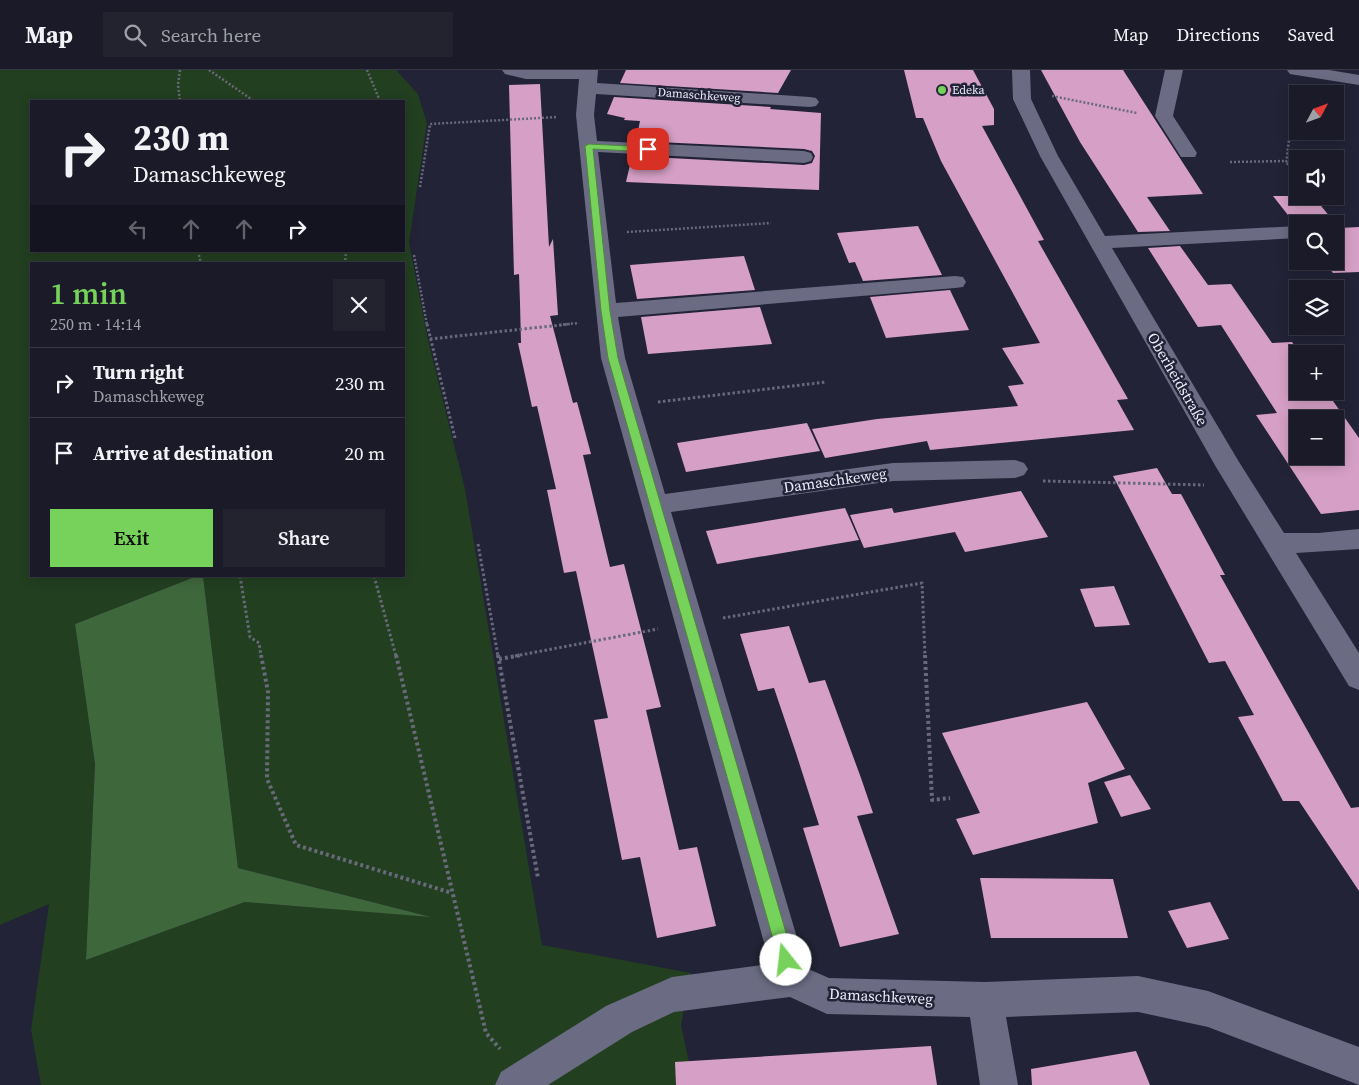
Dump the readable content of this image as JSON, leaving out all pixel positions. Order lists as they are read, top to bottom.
{
  "streets": {
    "street": ["Damaschkeweg", "Oberheidstraße"]
  },
  "places": ["Edeka"],
  "north": "top right",
  "page": {
    "header": "Map",
    "search": "Search here",
    "nav": ["Map", "Directions", "Saved"],
    "map_buttons": ["+", "−"],
    "turn": ["230 m", "Damaschkeweg"],
    "heading": ["1 min", "250 m · 14:14"],
    "list": [
      {
        "name": "Turn right",
        "note": "Damaschkeweg",
        "value": "230 m"
      },
      {
        "name": "Arrive at destination",
        "value": "20 m"
      }
    ],
    "buttons": ["Exit", "Share"]
  }
}
